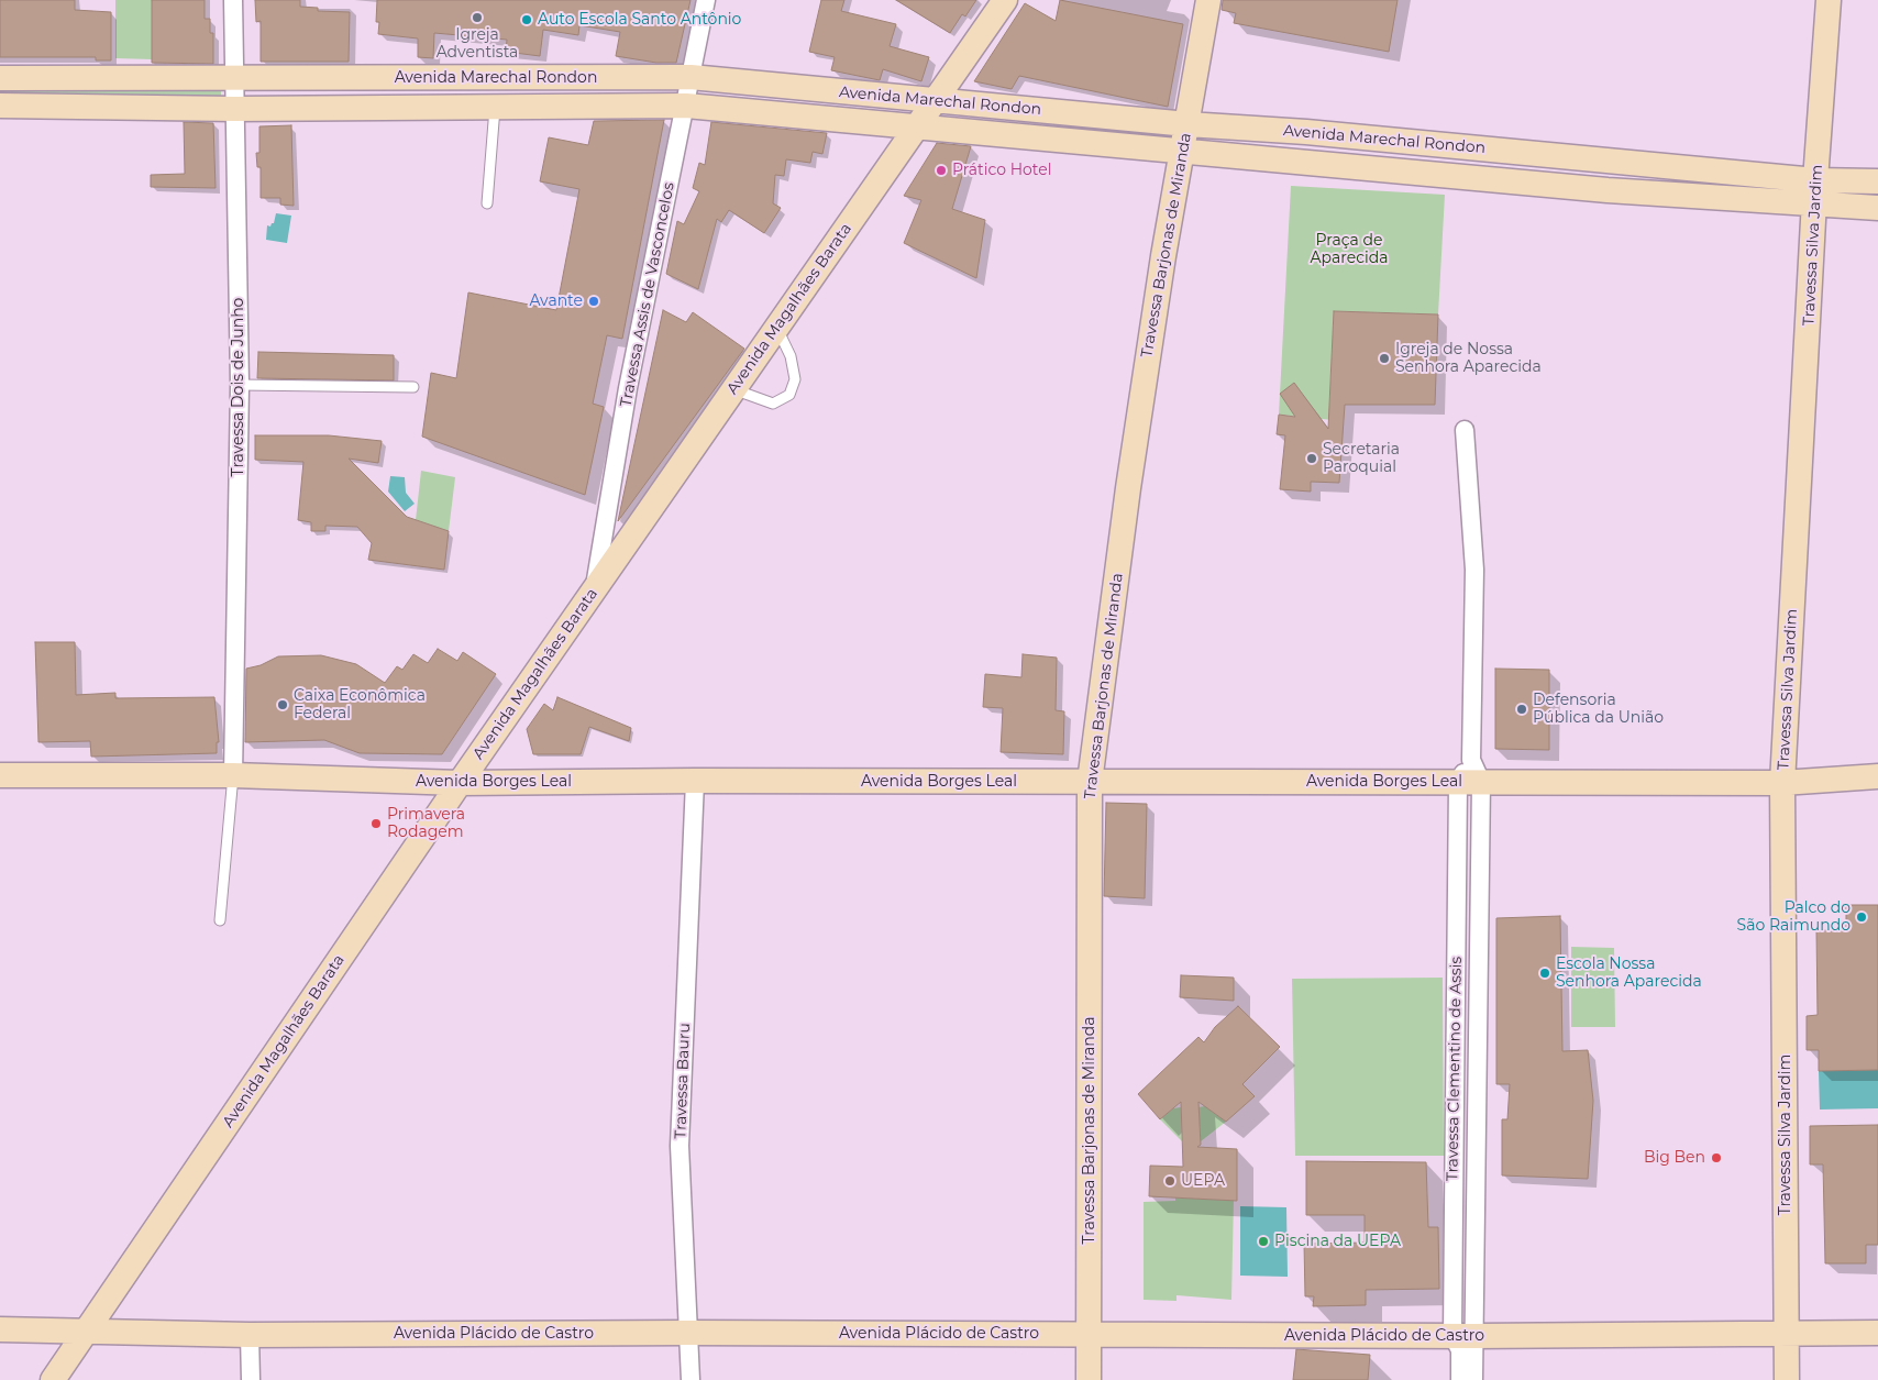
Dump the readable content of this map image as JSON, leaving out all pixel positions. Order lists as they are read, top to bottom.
{
  "streets": {
    "street": [
      "Avenida Marechal Rondon",
      "Travessa Barjonas de Miranda",
      "Travessa Silva Jardim",
      "Travessa Assis de Vasconcelos",
      "Avenida Magalhães Barata",
      "Travessa Dois de Junho",
      "Avenida Borges Leal",
      "Travessa Clementino de Assis",
      "Travessa Bauru",
      "Avenida Plácido de Castro"
    ]
  },
  "crossings": [
    ["Avenida Marechal Rondon", "Travessa Barjonas de Miranda"],
    ["Avenida Marechal Rondon", "Travessa Silva Jardim"],
    ["Avenida Marechal Rondon", "Travessa Assis de Vasconcelos"],
    ["Avenida Marechal Rondon", "Avenida Magalhães Barata"],
    ["Avenida Marechal Rondon", "Travessa Dois de Junho"],
    ["Travessa Barjonas de Miranda", "Avenida Borges Leal"],
    ["Travessa Barjonas de Miranda", "Avenida Plácido de Castro"],
    ["Travessa Silva Jardim", "Avenida Borges Leal"],
    ["Travessa Silva Jardim", "Avenida Plácido de Castro"],
    ["Travessa Assis de Vasconcelos", "Avenida Magalhães Barata"],
    ["Avenida Magalhães Barata", "Avenida Borges Leal"],
    ["Avenida Magalhães Barata", "Avenida Plácido de Castro"],
    ["Travessa Dois de Junho", "Avenida Borges Leal"],
    ["Avenida Borges Leal", "Travessa Clementino de Assis"],
    ["Avenida Borges Leal", "Travessa Bauru"],
    ["Travessa Clementino de Assis", "Avenida Plácido de Castro"],
    ["Travessa Bauru", "Avenida Plácido de Castro"]
  ],
  "parks": ["Praça de Aparecida"],
  "places": [
    "Igreja Adventista",
    "Auto Escola Santo Antônio",
    "Prático Hotel",
    "Avante",
    "Igreja de Nossa Senhora Aparecida",
    "Secretaria Paroquial",
    "Caixa Econômica Federal",
    "Defensoria Pública da União",
    "Primavera Rodagem",
    "Palco do São Raimundo",
    "Escola Nossa Senhora Aparecida",
    "Big Ben",
    "UEPA",
    "Piscina da UEPA"
  ]
}
